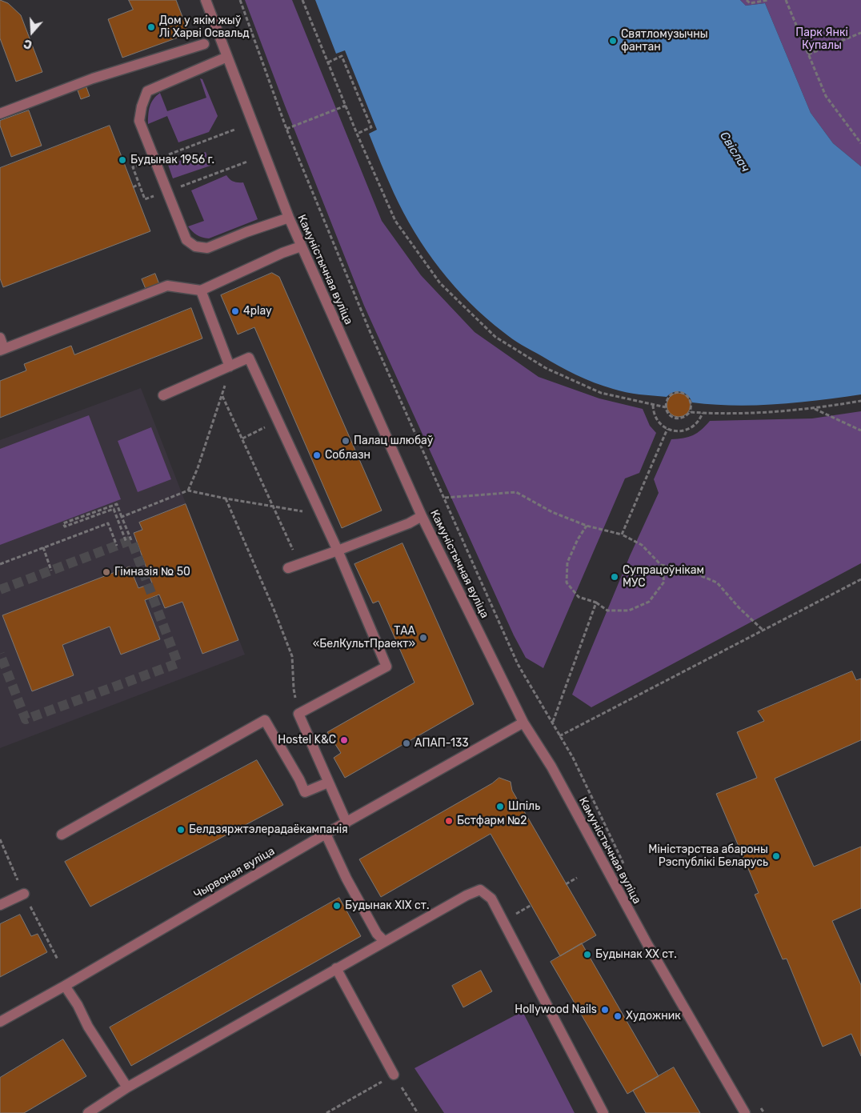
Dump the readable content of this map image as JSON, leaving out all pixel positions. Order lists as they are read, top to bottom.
{
  "streets": {
    "street": ["Камуністычная вуліца", "Чырвоная вуліца"]
  },
  "crossings": [
    ["Камуністычная вуліца", "Чырвоная вуліца"]
  ],
  "water": ["Свіслач"],
  "parks": ["Парк Янкі Купалы"],
  "places": [
    "Дом у якім жыў Лі Харві Освальд",
    "Святломузычны фантан",
    "Будынак 1956 г.",
    "4play",
    "Палац шлюбаў",
    "Соблазн",
    "Гімназія № 50",
    "Супрацоўнікам МУС",
    "ТАА «БелКультПраект»",
    "Hostel K&C",
    "АПАП-133",
    "Шпіль",
    "Бстфарм №2",
    "Белдзяржтэлерадаёкампанія",
    "Міністэрства абароны Рэспублікі Беларусь",
    "Будынак XIX ст.",
    "Будынак XX ст.",
    "Hollywood Nails",
    "Художник"
  ],
  "north": "bottom"
}
